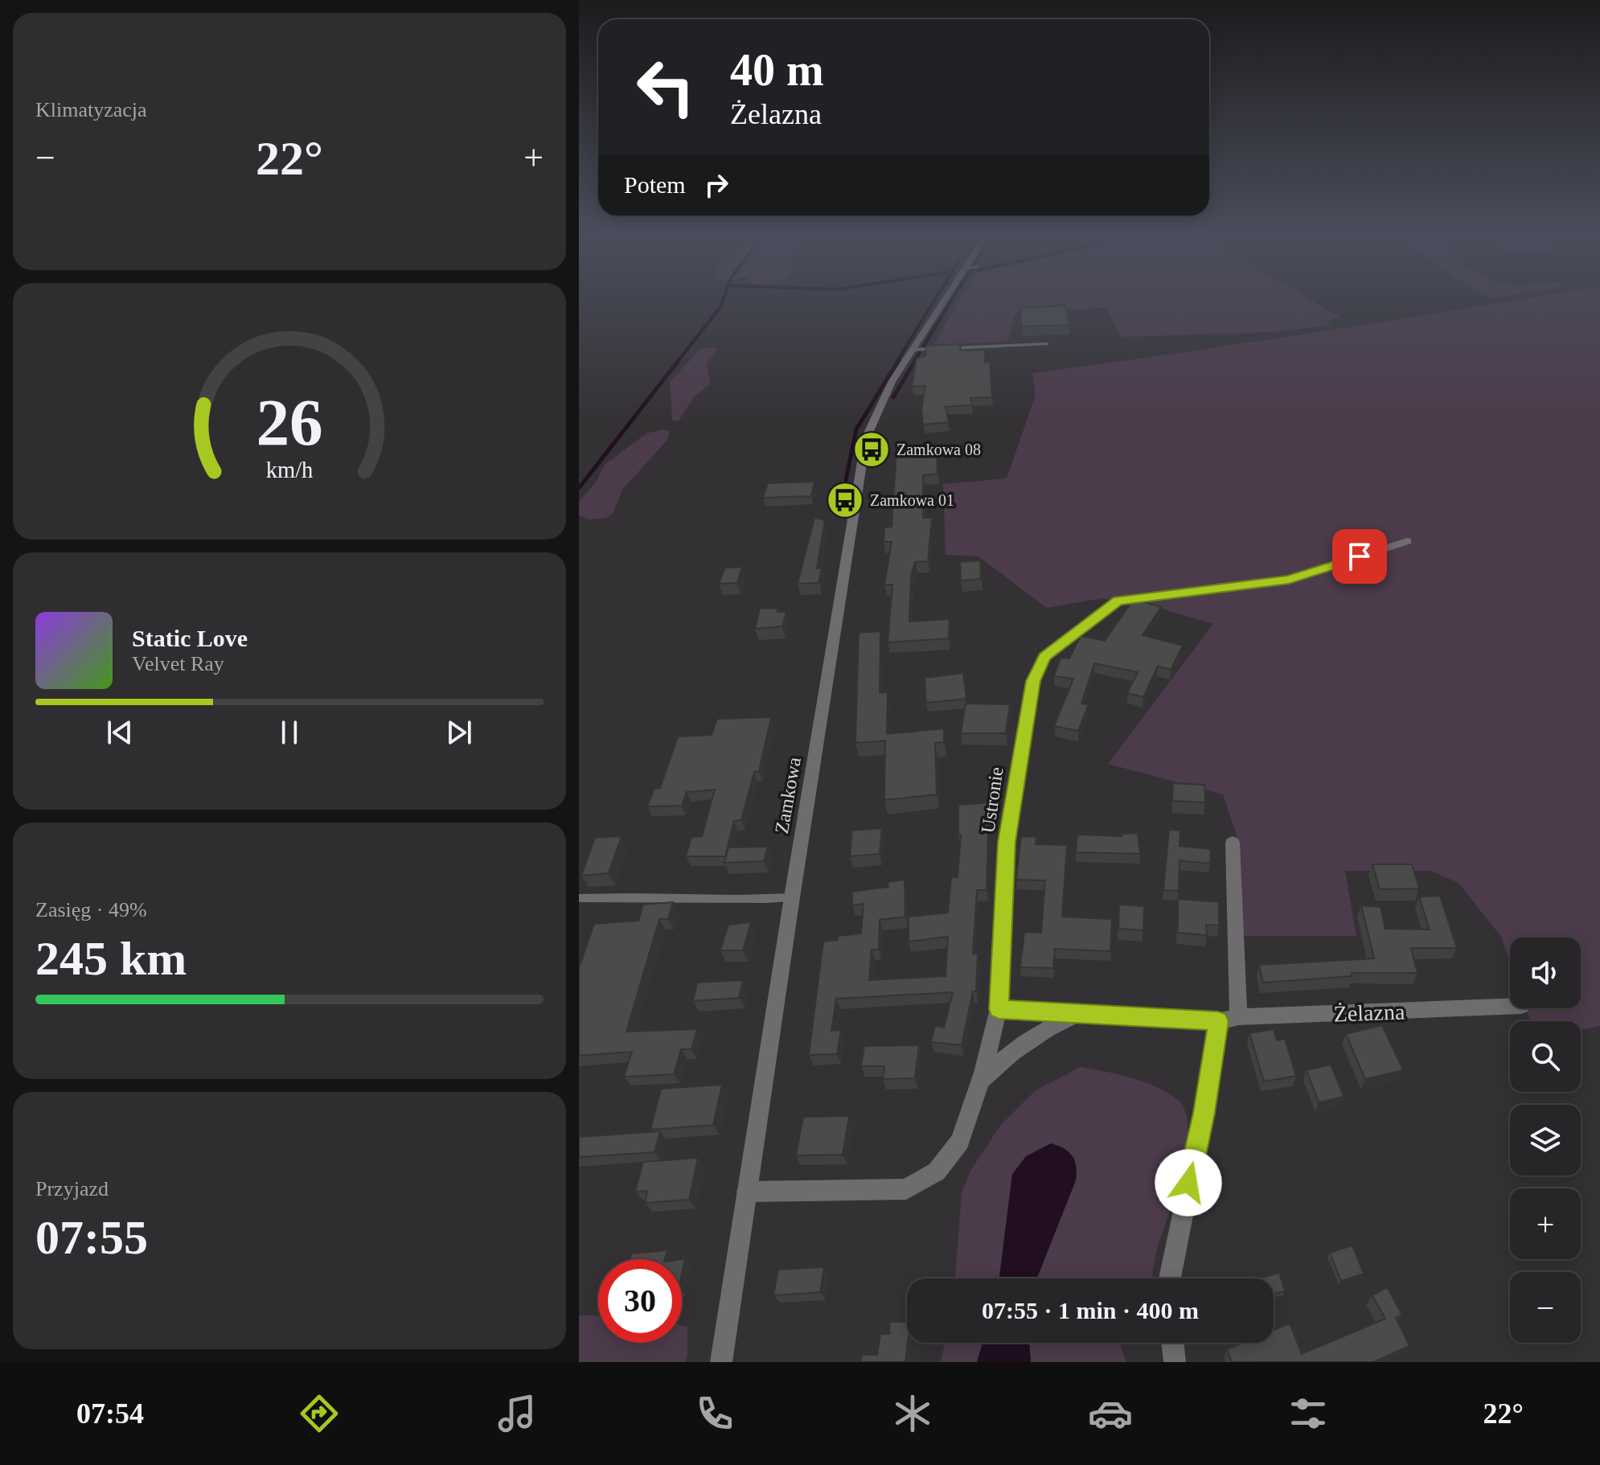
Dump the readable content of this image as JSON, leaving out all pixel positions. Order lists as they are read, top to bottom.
{
  "streets": {
    "street": ["Zamkowa", "Ustronie", "Żelazna"]
  },
  "crossings": [
    ["Zamkowa", "Ustronie"],
    ["Ustronie", "Żelazna"]
  ],
  "places": {
    "bus stop": ["Zamkowa 08", "Zamkowa 01"]
  },
  "page": {
    "tile": [
      "Klimatyzacja",
      ["Zasięg · 49%", "245 km"],
      ["Przyjazd", "07:55"]
    ],
    "turn": ["40 m", "Żelazna"],
    "heat": ["−", "22°", "+"],
    "then": "Potem",
    "song": ["Static Love", "Velvet Ray"],
    "map_buttons": ["+", "−"],
    "limit": "30",
    "trip": "07:55 · 1 min · 400 m",
    "tabs": ["07:54", "22°"],
    "gauge": ["26", "km/h"]
  }
}
